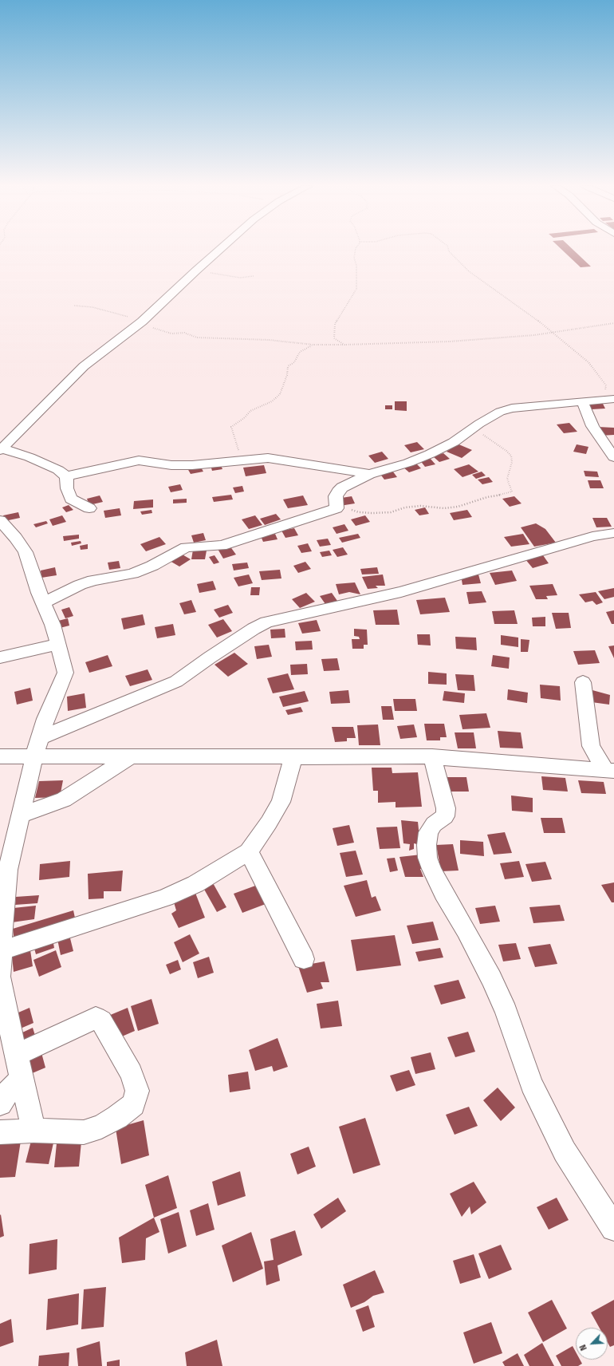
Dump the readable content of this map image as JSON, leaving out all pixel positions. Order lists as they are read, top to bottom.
{
  "north": "bottom left"
}
